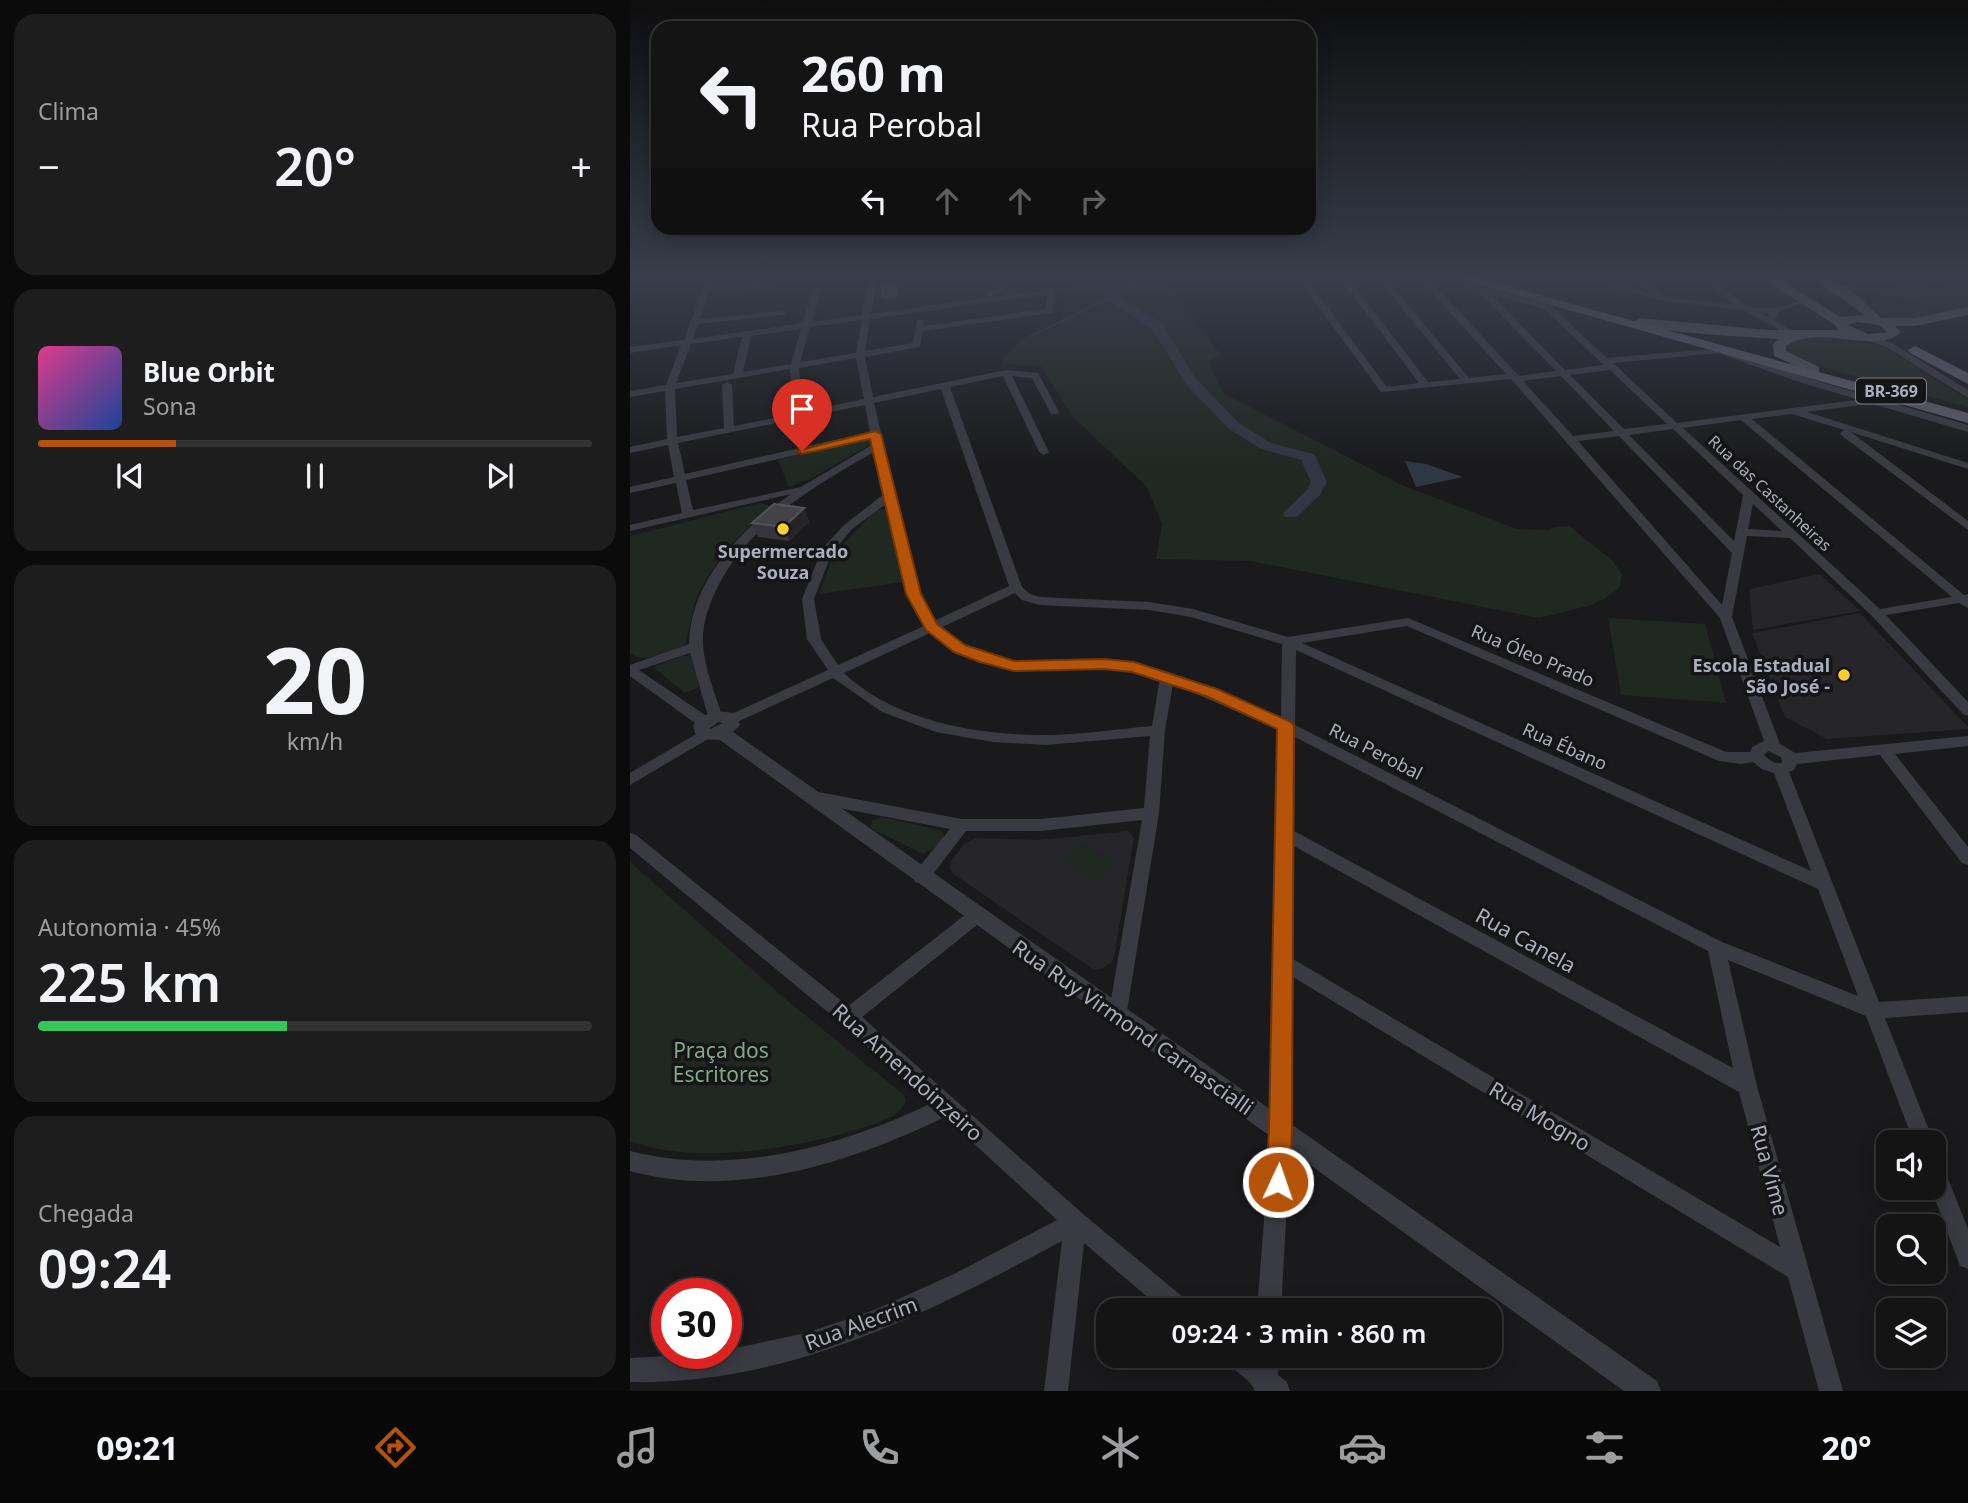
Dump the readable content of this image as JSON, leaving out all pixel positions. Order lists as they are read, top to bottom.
{
  "streets": {
    "highway": ["BR-369"],
    "street": [
      "Rua das Castanheiras",
      "Rua Óleo Prado",
      "Rua Ébano",
      "Rua Perobal",
      "Rua Canela",
      "Rua Ruy Virmond Carnascialli",
      "Rua Amendoinzeiro",
      "Rua Mogno",
      "Rua Vime",
      "Rua Alecrim"
    ]
  },
  "crossings": [
    ["Rua Óleo Prado", "Rua Ébano"],
    ["Rua Perobal", "Rua Vime"],
    ["Rua Canela", "Rua Vime"],
    ["Rua Amendoinzeiro", "Rua Alecrim"],
    ["Rua Mogno", "Rua Vime"]
  ],
  "parks": ["Praça dos Escritores"],
  "places": ["Supermercado Souza", "Escola Estadual São José -"],
  "page": {
    "tile": [
      "Clima",
      ["20", "km/h"],
      ["Autonomia · 45%", "225 km"],
      ["Chegada", "09:24"]
    ],
    "turn": ["260 m", "Rua Perobal"],
    "heat": ["−", "20°", "+"],
    "song": ["Blue Orbit", "Sona"],
    "limit": "30",
    "trip": "09:24 · 3 min · 860 m",
    "tabs": ["09:21", "20°"]
  }
}
